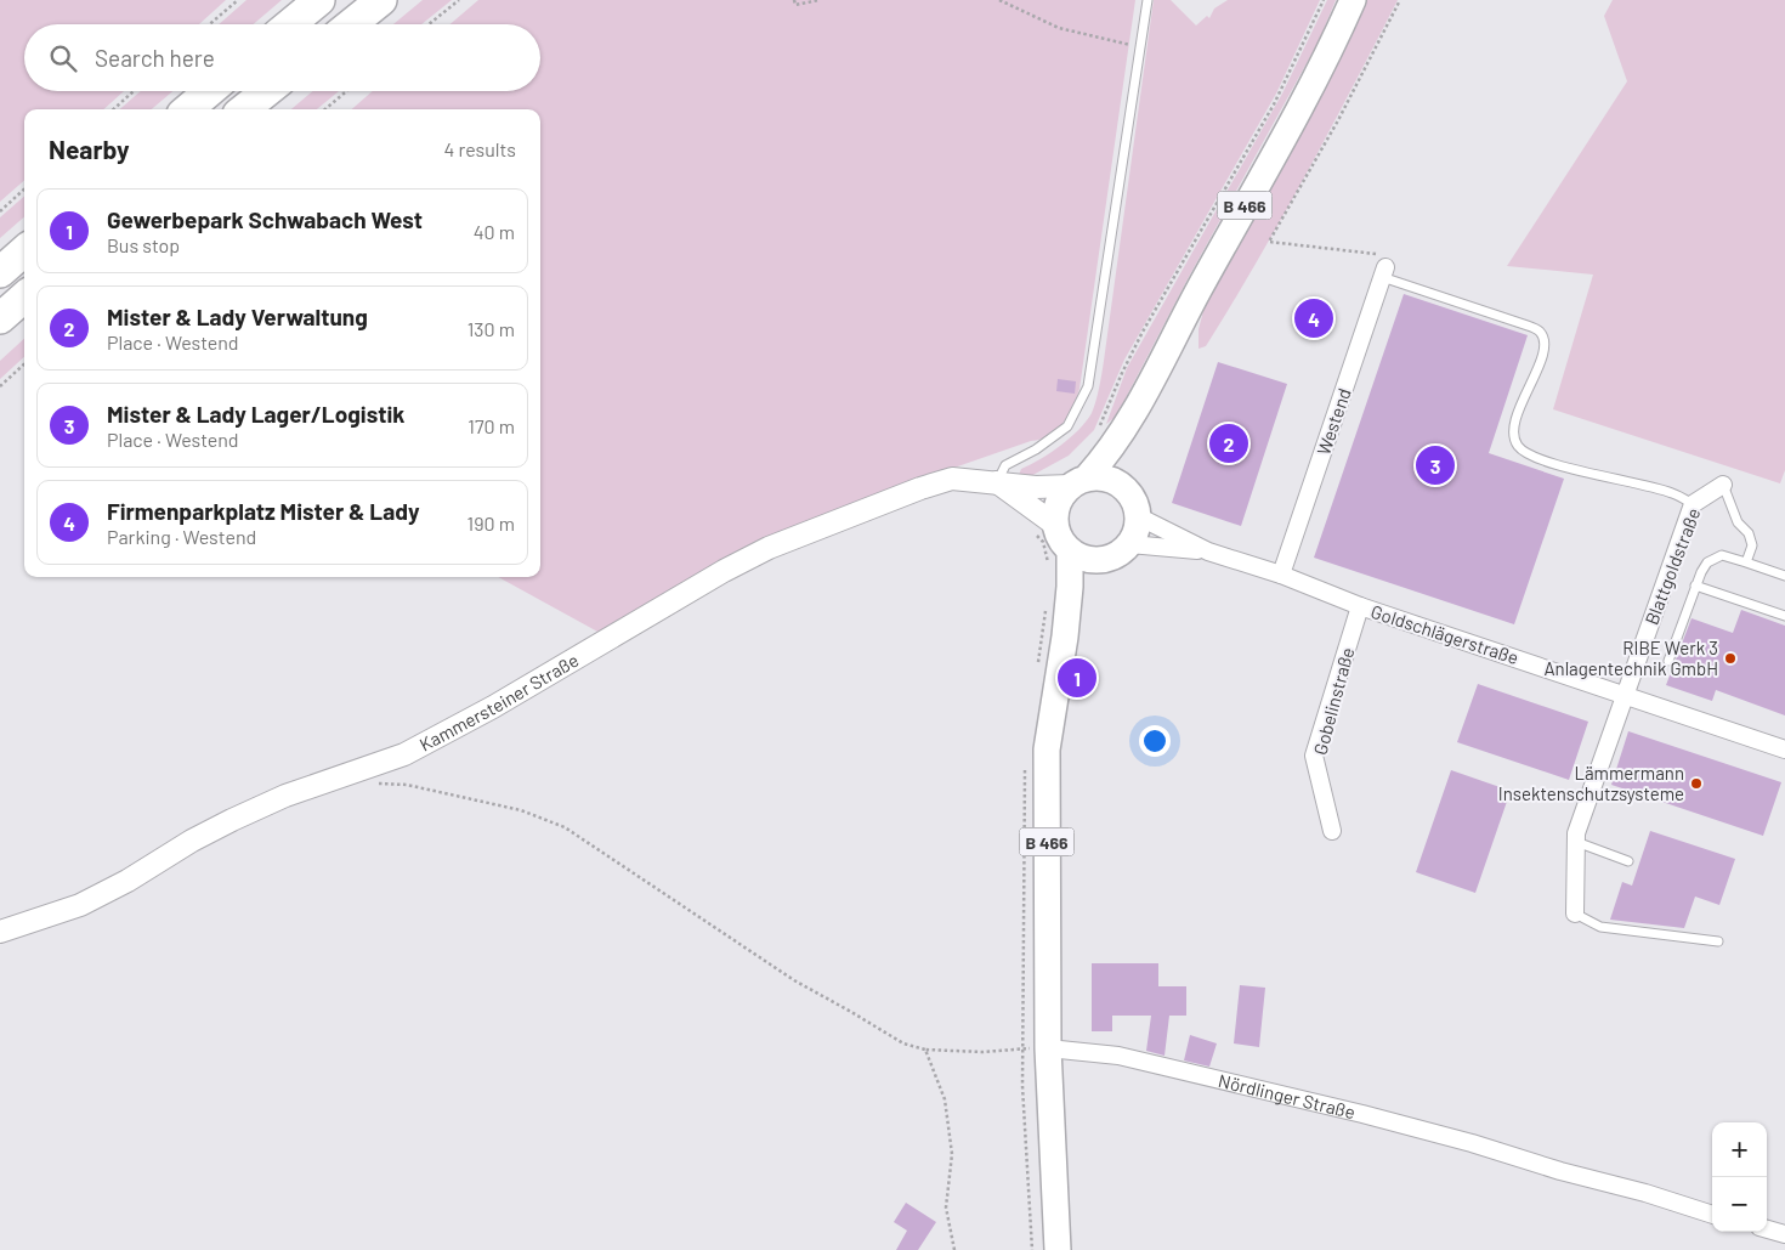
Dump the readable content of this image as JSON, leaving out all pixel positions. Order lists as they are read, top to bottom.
{
  "streets": {
    "main road": ["B 466"],
    "street": [
      "Westend",
      "Blattgoldstraße",
      "Goldschlägerstraße",
      "Kammersteiner Straße",
      "Gobelinstraße",
      "Nördlinger Straße"
    ]
  },
  "crossings": [
    ["B 466", "Goldschlägerstraße"],
    ["B 466", "Kammersteiner Straße"],
    ["B 466", "Nördlinger Straße"],
    ["Westend", "Goldschlägerstraße"],
    ["Blattgoldstraße", "Goldschlägerstraße"],
    ["Goldschlägerstraße", "Kammersteiner Straße"],
    ["Goldschlägerstraße", "Gobelinstraße"]
  ],
  "places": ["RIBE Werk 3 Anlagentechnik GmbH", "Lämmermann Insektenschutzsysteme"],
  "page": {
    "search": "Search here",
    "heading": ["Nearby", "4 results"],
    "list": [
      {
        "mark": "1",
        "name": "Gewerbepark Schwabach West",
        "note": "Bus stop",
        "value": "40 m"
      },
      {
        "mark": "2",
        "name": "Mister & Lady Verwaltung",
        "note": "Place · Westend",
        "value": "130 m"
      },
      {
        "mark": "3",
        "name": "Mister & Lady Lager/Logistik",
        "note": "Place · Westend",
        "value": "170 m"
      },
      {
        "mark": "4",
        "name": "Firmenparkplatz Mister & Lady",
        "note": "Parking · Westend",
        "value": "190 m"
      }
    ],
    "pins": [
      "4",
      "2",
      "3",
      "1"
    ],
    "map_buttons": ["+", "−"]
  }
}
